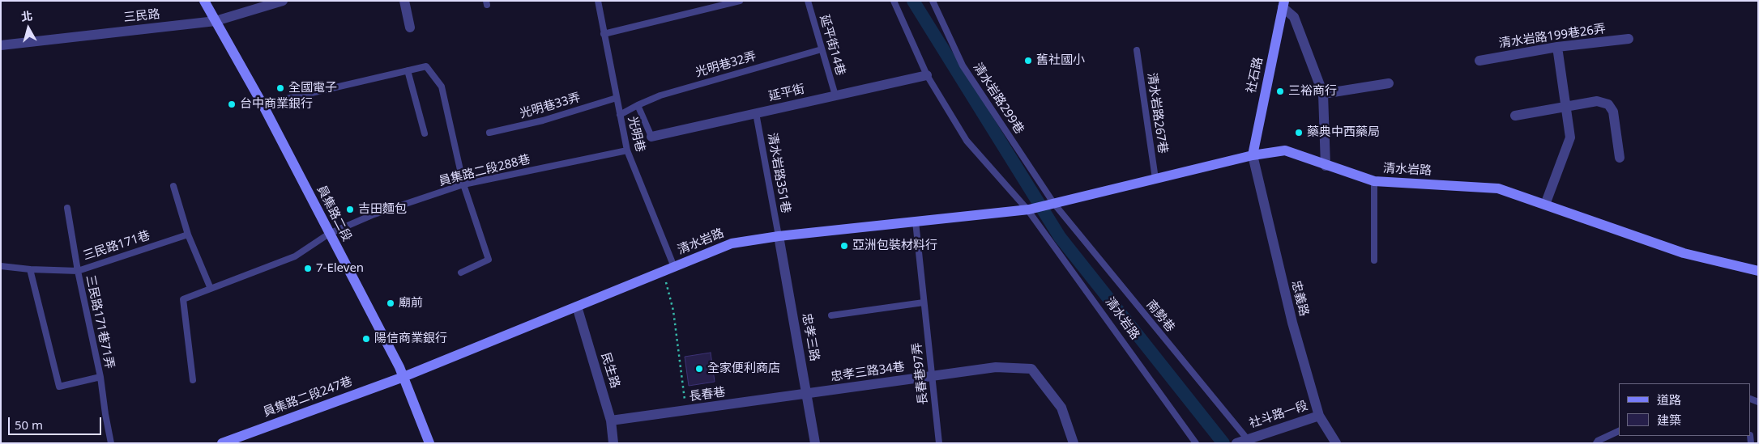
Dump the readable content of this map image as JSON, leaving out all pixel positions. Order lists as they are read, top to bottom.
{
  "streets": {
    "street": [
      "三民路",
      "清水岩路199巷26弄",
      "社石路",
      "延平街",
      "清水岩路",
      "員集路二段",
      "忠義路",
      "忠孝三路",
      "民生路",
      "忠孝三路34巷",
      "長春巷",
      "員集路二段247巷",
      "社斗路一段"
    ],
    "lane": [
      "延平街14巷",
      "光明巷32弄",
      "清水岩路299巷",
      "光明巷33弄",
      "清水岩路267巷",
      "光明巷",
      "員集路二段288巷",
      "清水岩路351巷",
      "三民路171巷",
      "南勢巷",
      "三民路171巷71弄",
      "長春巷97弄"
    ]
  },
  "crossings": [
    ["三民路", "員集路二段"],
    ["延平街14巷", "光明巷32弄"],
    ["延平街14巷", "延平街"],
    ["光明巷32弄", "光明巷"],
    ["社石路", "清水岩路"],
    ["社石路", "忠義路"],
    ["延平街", "清水岩路"],
    ["延平街", "清水岩路351巷"],
    ["清水岩路299巷", "清水岩路"],
    ["清水岩路299巷", "南勢巷"],
    ["光明巷33弄", "光明巷"],
    ["清水岩路267巷", "清水岩路"],
    ["光明巷", "清水岩路"],
    ["光明巷", "員集路二段288巷"],
    ["清水岩路", "清水岩路351巷"],
    ["清水岩路", "員集路二段"],
    ["清水岩路", "忠義路"],
    ["清水岩路", "南勢巷"],
    ["清水岩路", "忠孝三路"],
    ["清水岩路", "民生路"],
    ["清水岩路", "長春巷97弄"],
    ["清水岩路", "員集路二段247巷"],
    ["員集路二段288巷", "員集路二段"],
    ["清水岩路351巷", "忠孝三路"],
    ["員集路二段", "員集路二段247巷"],
    ["三民路171巷", "三民路171巷71弄"],
    ["忠義路", "社斗路一段"],
    ["南勢巷", "社斗路一段"],
    ["忠孝三路", "忠孝三路34巷"],
    ["忠孝三路", "長春巷"],
    ["民生路", "長春巷"],
    ["忠孝三路34巷", "長春巷97弄"],
    ["忠孝三路34巷", "長春巷"]
  ],
  "places": [
    "舊社國小",
    "全國電子",
    "三裕商行",
    "台中商業銀行",
    "藥典中西藥局",
    "吉田麵包",
    "亞洲包裝材料行",
    "7-Eleven",
    "廟前",
    "陽信商業銀行",
    "全家便利商店"
  ],
  "legend": ["道路", "建築"],
  "scale_bar": "50 m",
  "north": "top"
}
